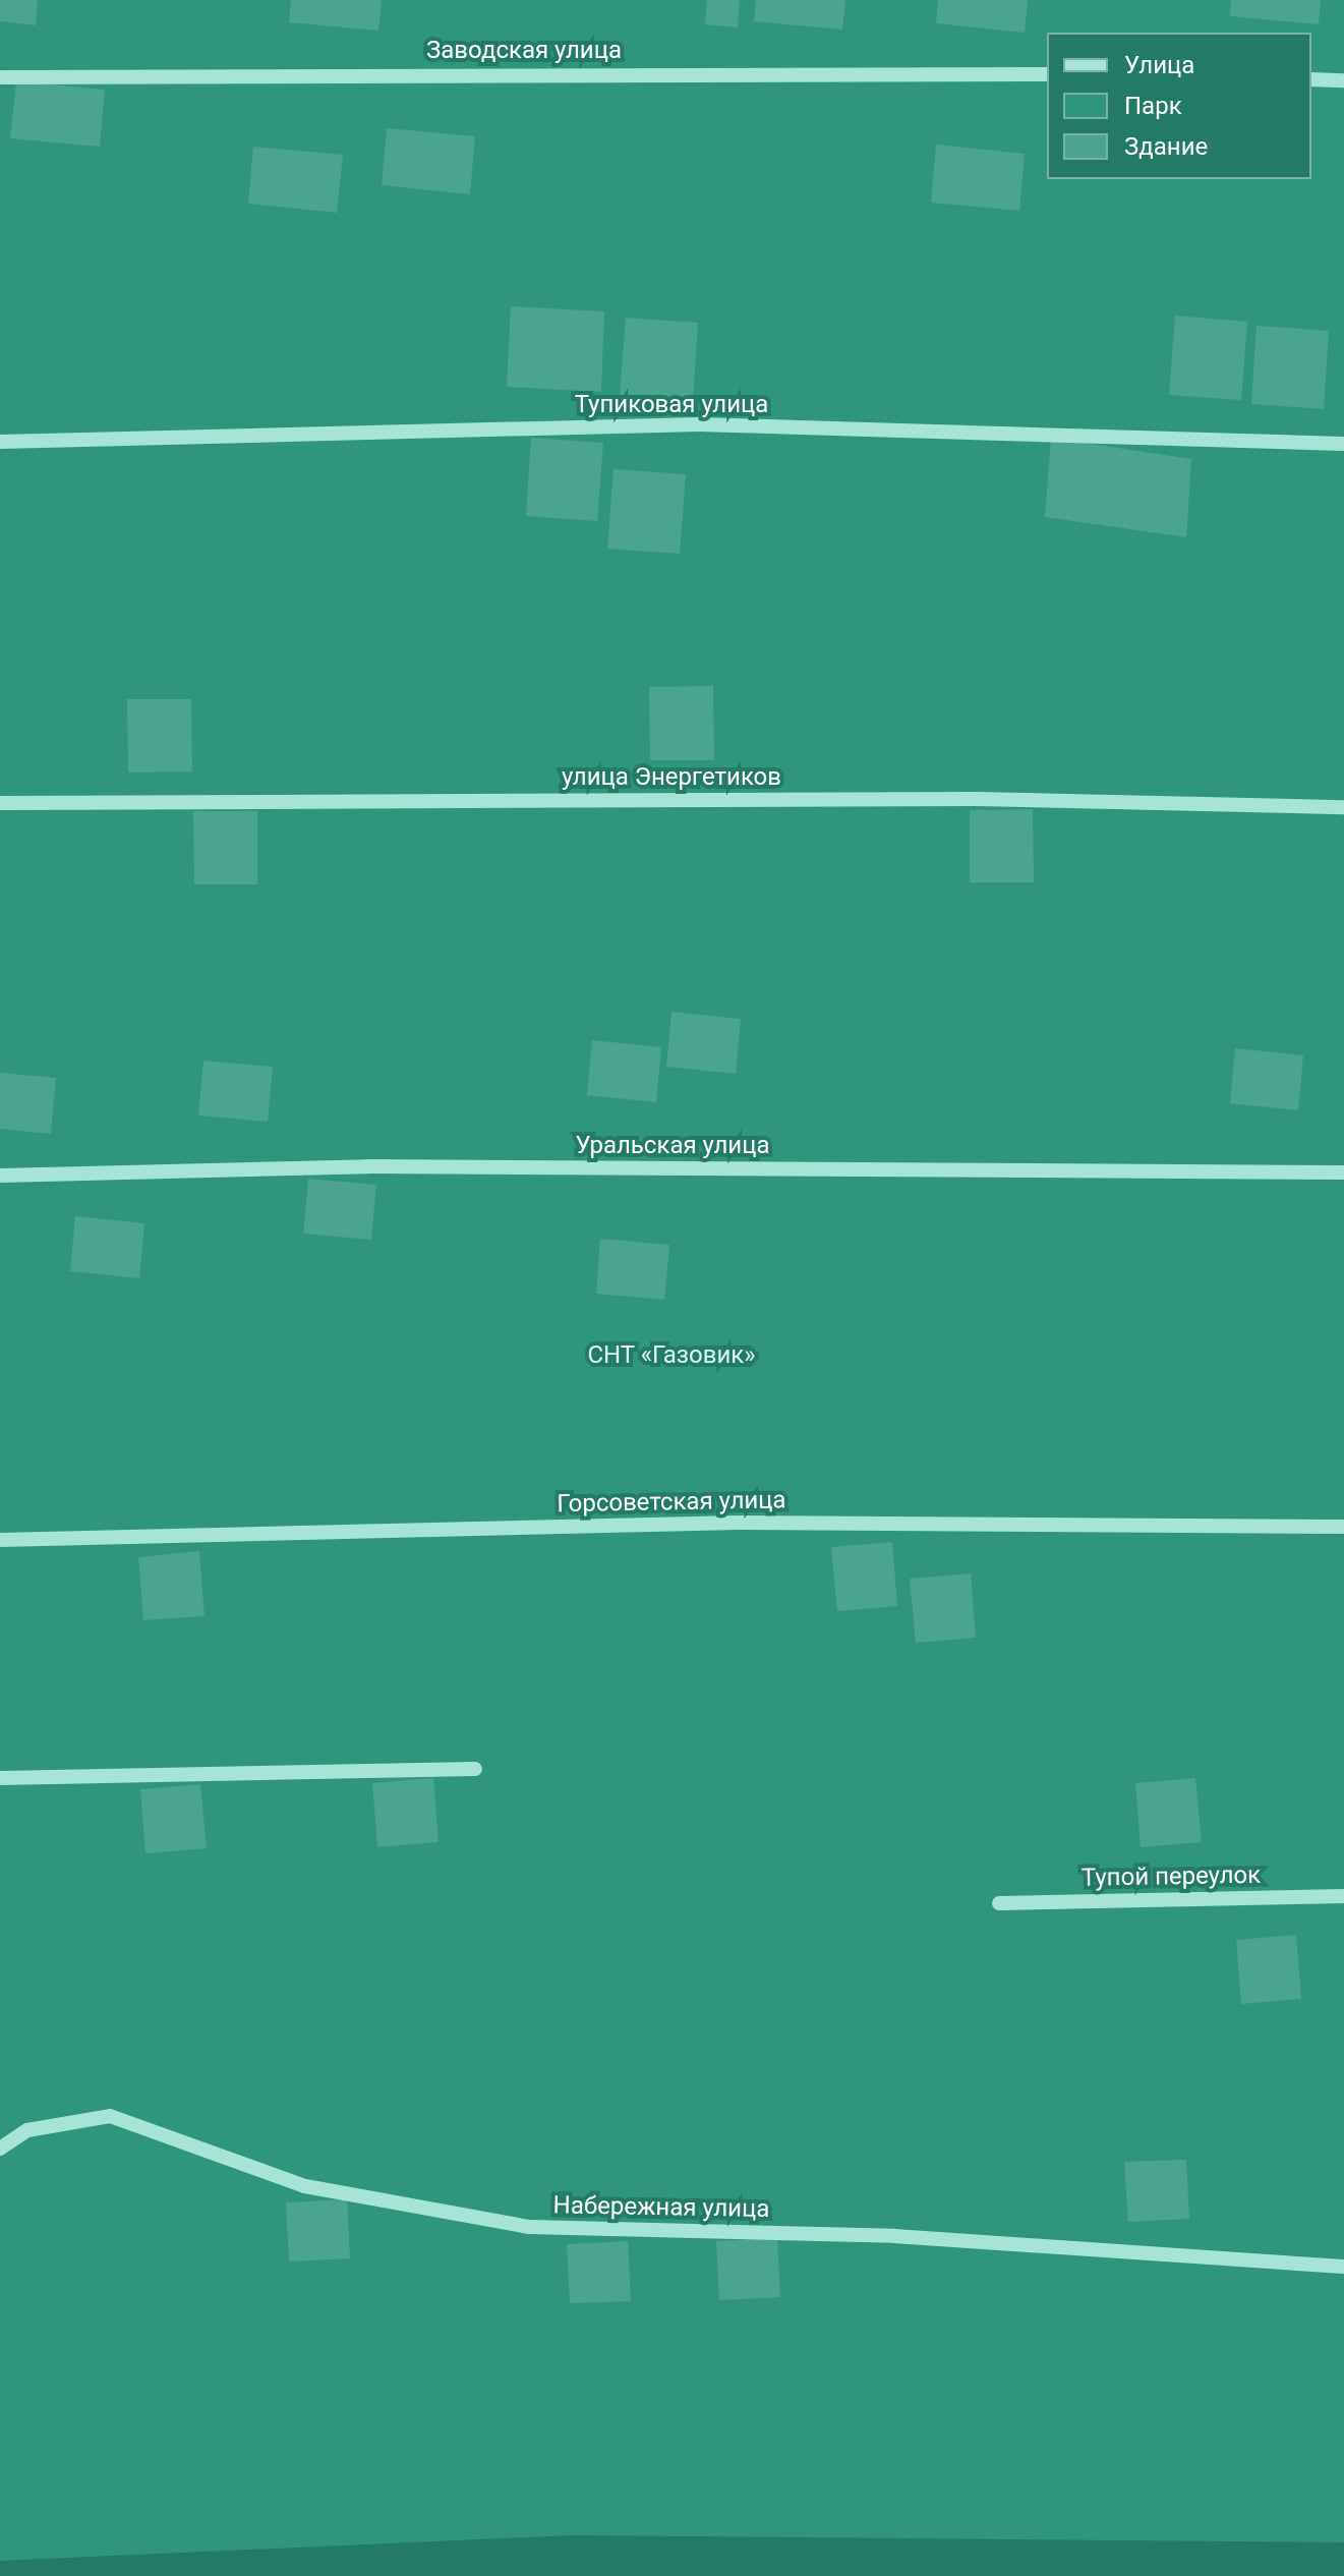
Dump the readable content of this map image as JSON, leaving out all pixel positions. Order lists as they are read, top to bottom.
{
  "streets": {
    "lane": [
      "Заводская улица",
      "Тупиковая улица",
      "улица Энергетиков",
      "Уральская улица",
      "Горсоветская улица",
      "Тупой переулок",
      "Набережная улица"
    ]
  },
  "parks": ["СНТ «Газовик»"],
  "legend": ["Улица", "Парк", "Здание"]
}
